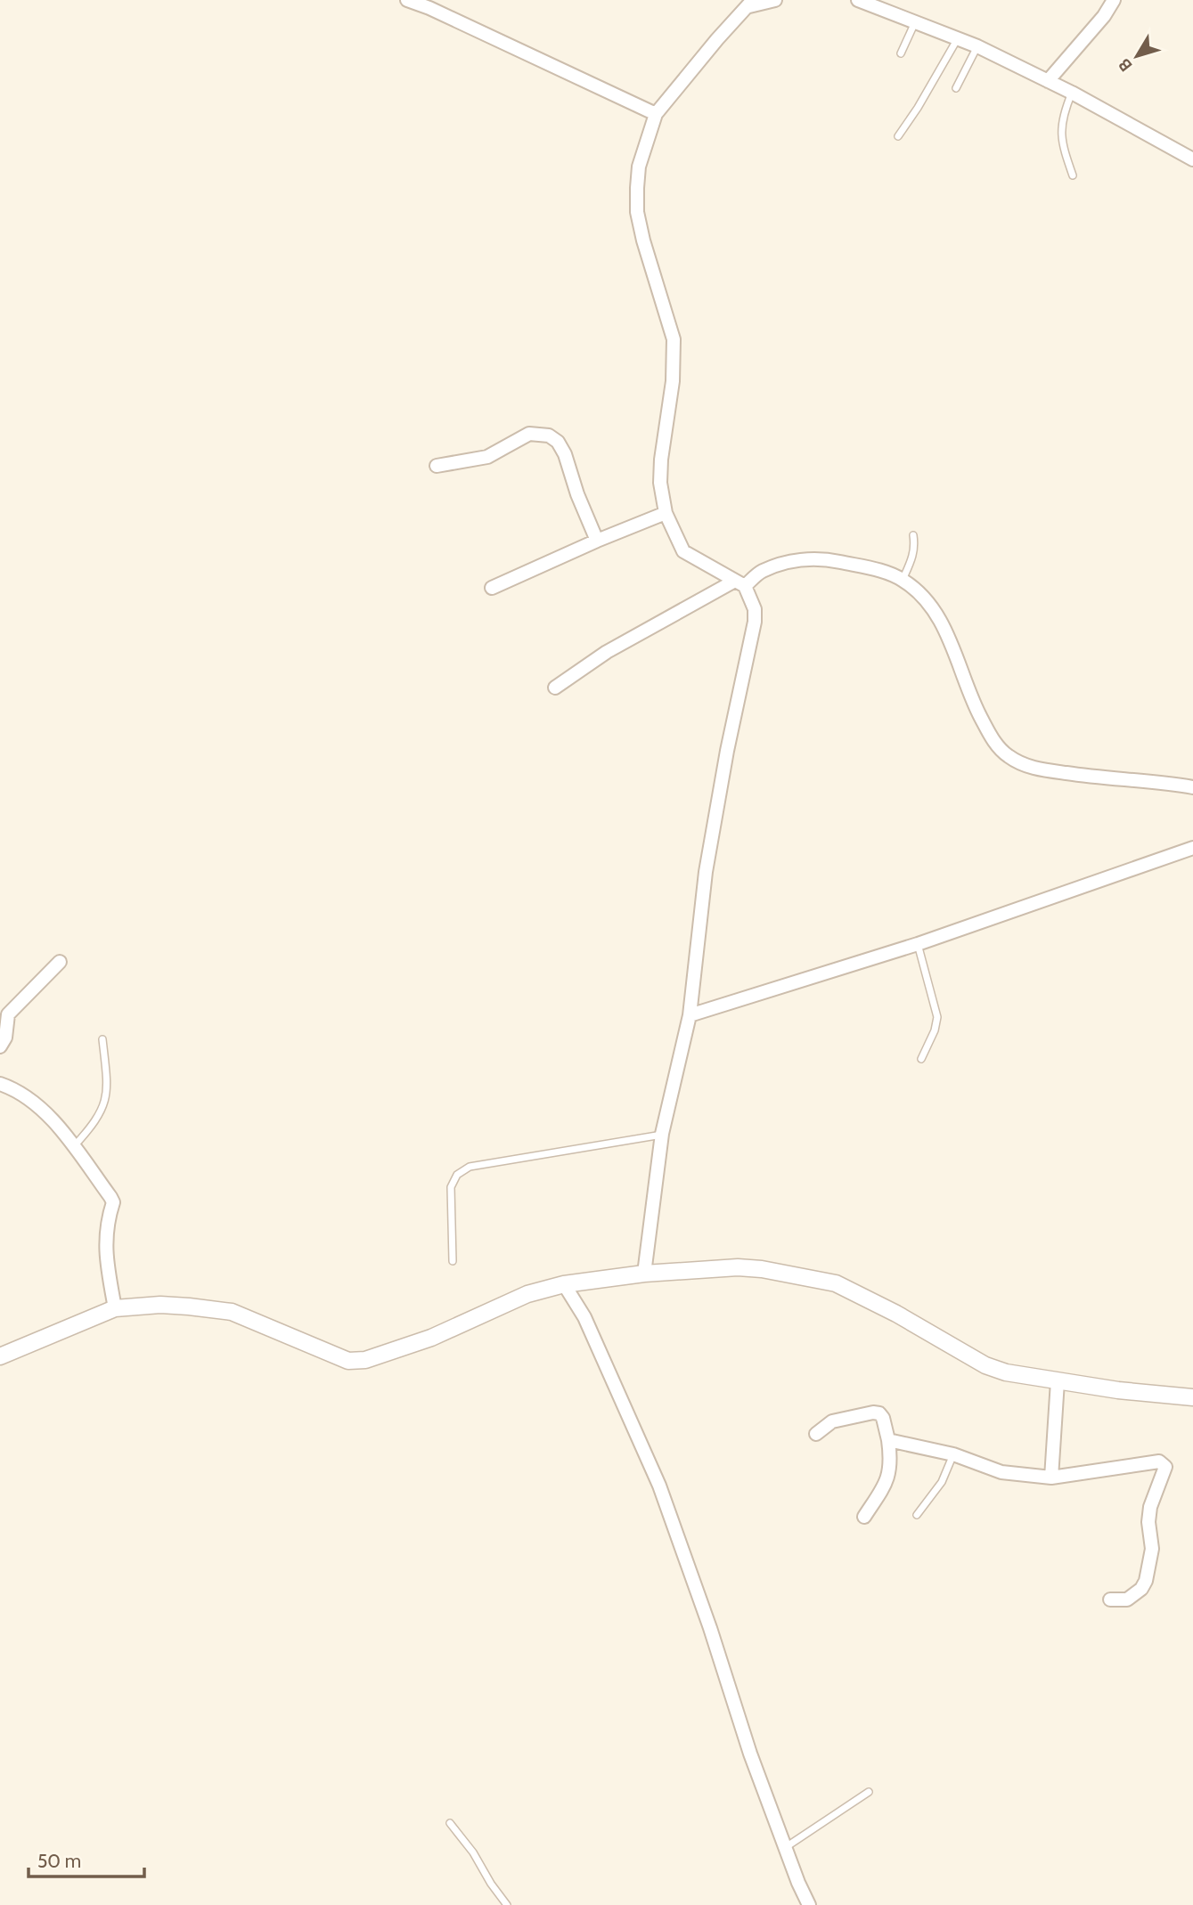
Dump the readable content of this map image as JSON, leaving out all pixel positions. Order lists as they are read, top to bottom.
{
  "scale_bar": "50 m",
  "north": "bottom left"
}
